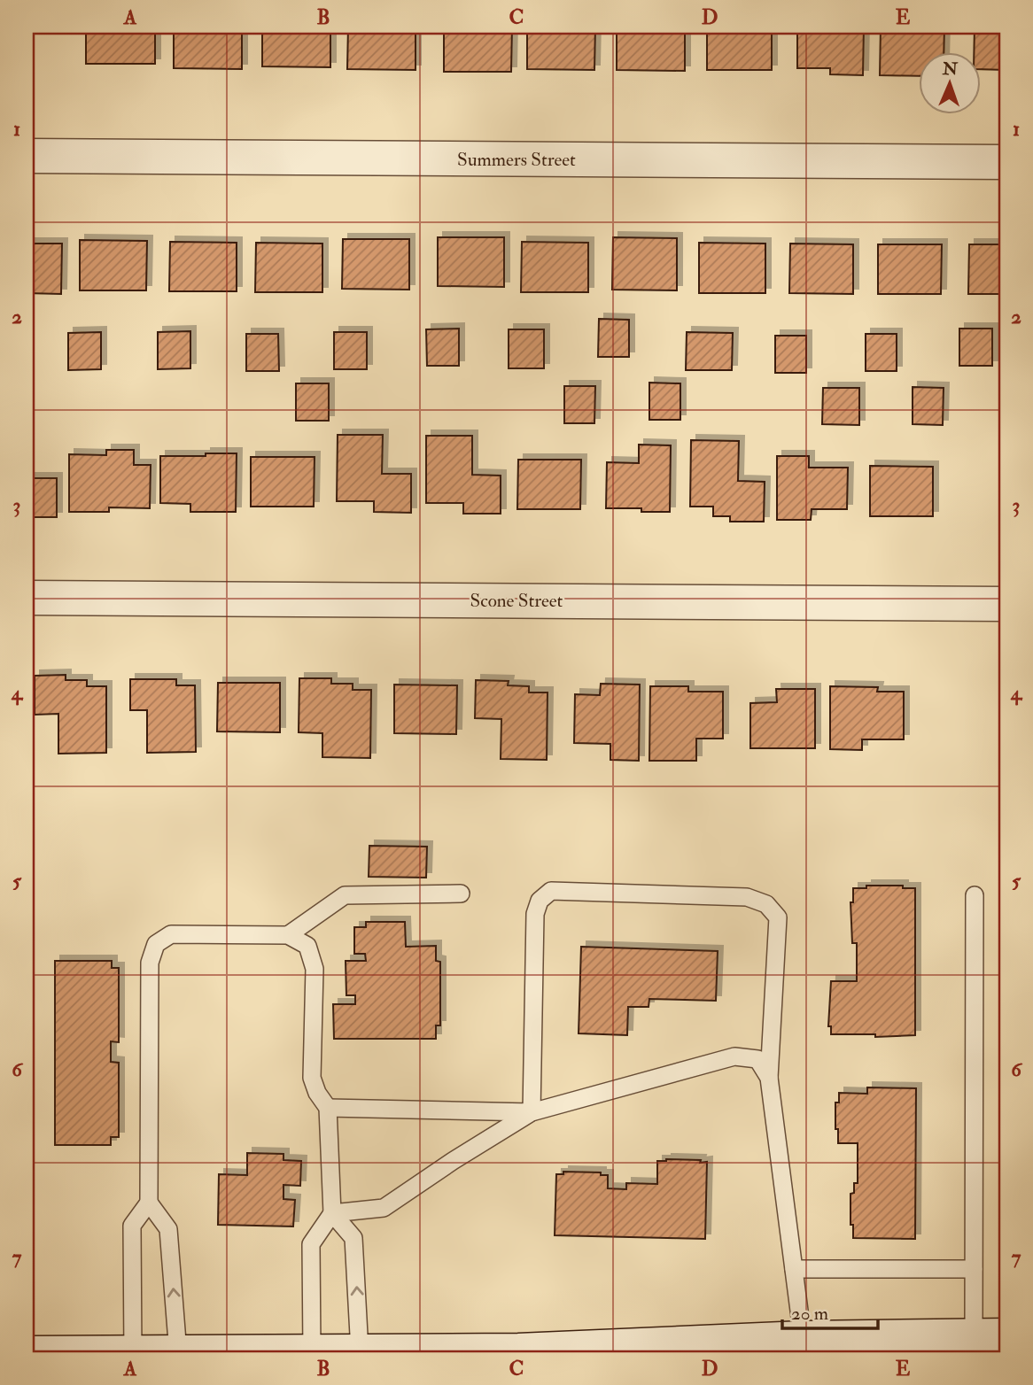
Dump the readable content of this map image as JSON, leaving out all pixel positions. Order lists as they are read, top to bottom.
{
  "streets": {
    "street": ["Summers Street", "Scone Street"]
  },
  "scale_bar": "20 m",
  "north": "top",
  "grid": {
    "columns": [
      "A",
      "B",
      "C",
      "D",
      "E"
    ],
    "rows": [
      "1",
      "2",
      "3",
      "4",
      "5",
      "6",
      "7"
    ]
  }
}
